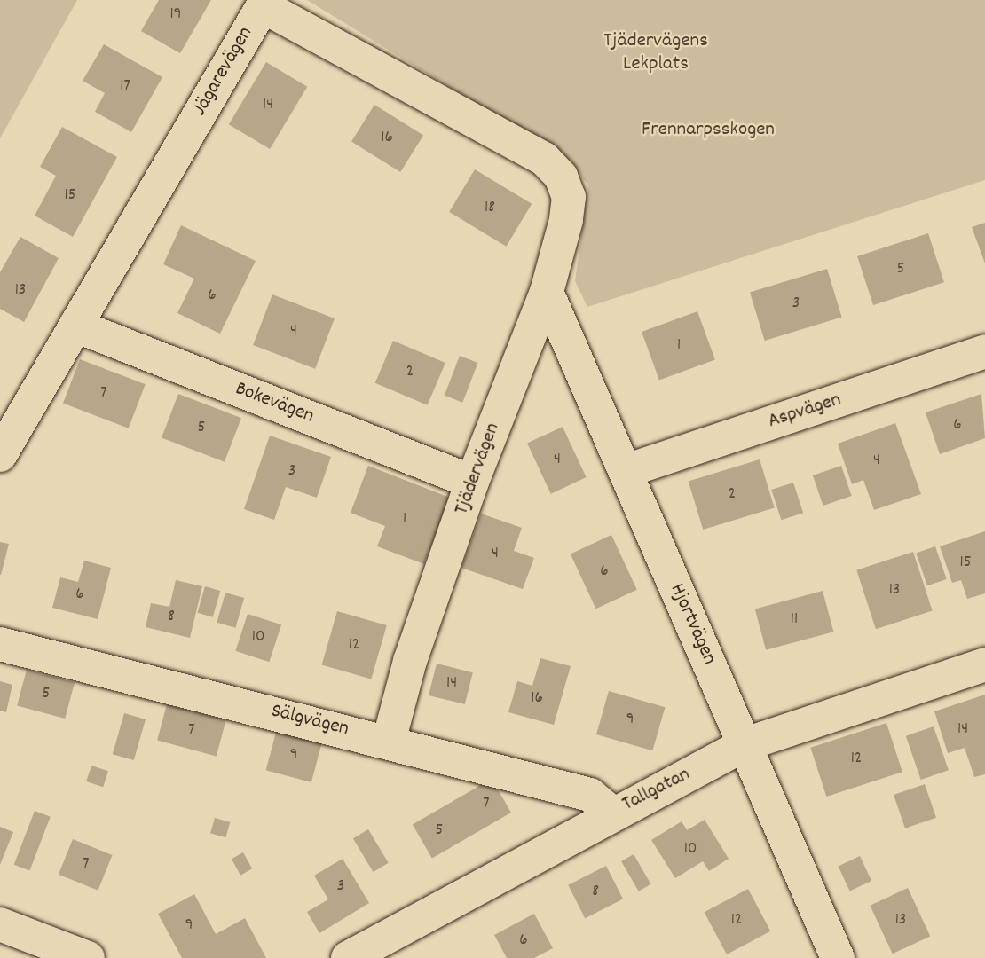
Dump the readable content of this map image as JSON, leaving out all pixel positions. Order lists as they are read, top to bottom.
{
  "streets": {
    "street": [
      "Jägarevägen",
      "Bokevägen",
      "Aspvägen",
      "Tjädervägen",
      "Hjortvägen",
      "Sälgvägen",
      "Tallgatan"
    ]
  },
  "crossings": [
    ["Jägarevägen", "Bokevägen"],
    ["Jägarevägen", "Tjädervägen"],
    ["Bokevägen", "Tjädervägen"],
    ["Aspvägen", "Hjortvägen"],
    ["Tjädervägen", "Hjortvägen"],
    ["Tjädervägen", "Sälgvägen"],
    ["Hjortvägen", "Tallgatan"],
    ["Sälgvägen", "Tallgatan"]
  ],
  "parks": ["Tjädervägens Lekplats", "Frennarpsskogen"],
  "house_numbers": [
    "19",
    "17",
    "14",
    "16",
    "15",
    "18",
    "5",
    "13",
    "6",
    "3",
    "4",
    "1",
    "2",
    "7",
    "6",
    "5",
    "4",
    "4",
    "3",
    "2",
    "1",
    "4",
    "15",
    "6",
    "13",
    "6",
    "8",
    "11",
    "10",
    "12",
    "14",
    "5",
    "16",
    "9",
    "14",
    "7",
    "9",
    "12",
    "7",
    "5",
    "10",
    "7",
    "3",
    "8",
    "12",
    "13",
    "9",
    "6"
  ]
}
